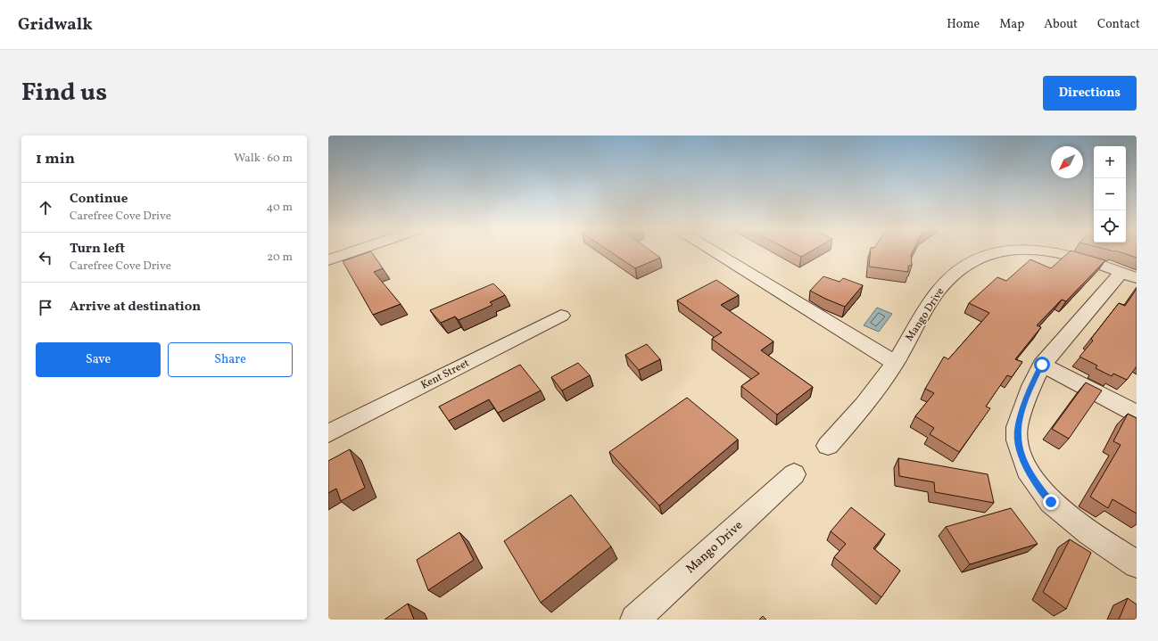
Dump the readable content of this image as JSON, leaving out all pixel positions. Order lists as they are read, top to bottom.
{
  "streets": {
    "street": ["Mango Drive", "Kent Street"]
  },
  "north": "bottom left",
  "page": {
    "header": "Gridwalk",
    "nav": [
      "Home",
      "Map",
      "About",
      "Contact"
    ],
    "title": "Find us",
    "buttons": [
      "Directions",
      ["Save", "Share"]
    ],
    "heading": ["1 min", "Walk · 60 m"],
    "map_buttons": ["+", "−"],
    "list": [
      ["Continue", "Carefree Cove Drive", "40 m"],
      ["Turn left", "Carefree Cove Drive", "20 m"],
      "Arrive at destination"
    ]
  }
}
